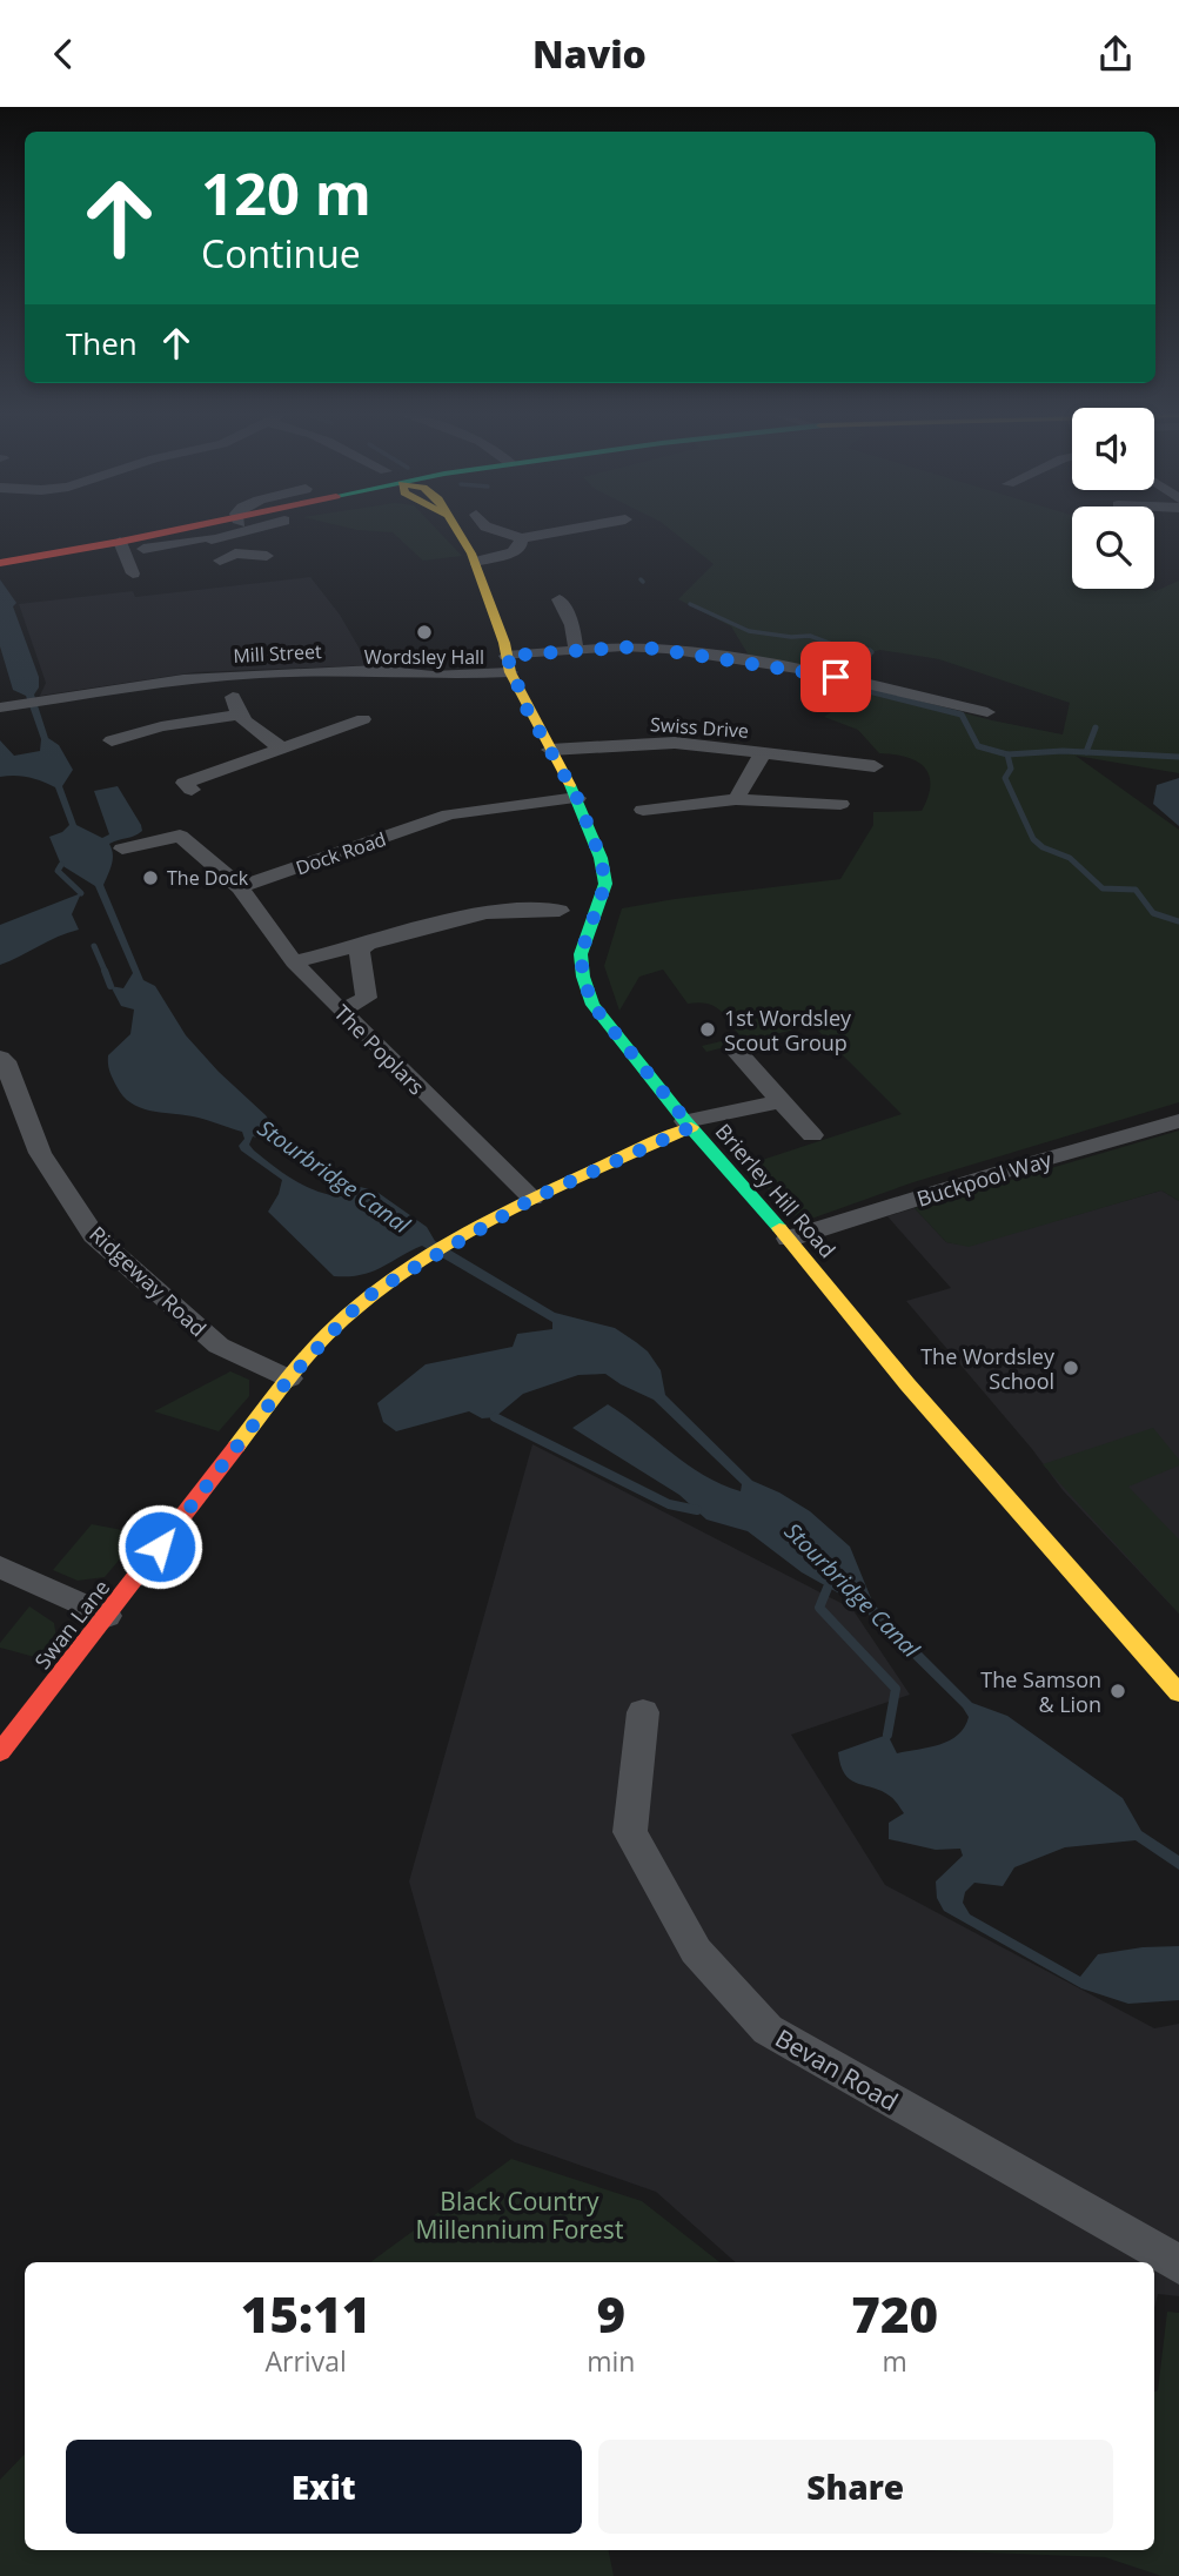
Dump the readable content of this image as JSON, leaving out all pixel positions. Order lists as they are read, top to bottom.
{
  "streets": {
    "main road": ["Brierley Hill Road", "Swan Lane"],
    "street": [
      "Mill Street",
      "Swiss Drive",
      "Dock Road",
      "The Poplars",
      "Buckpool Way",
      "Ridgeway Road",
      "Bevan Road"
    ]
  },
  "crossings": [
    ["Mill Street", "Brierley Hill Road"],
    ["Swiss Drive", "Brierley Hill Road"],
    ["Dock Road", "The Poplars"],
    ["Dock Road", "Brierley Hill Road"],
    ["The Poplars", "Swan Lane"],
    ["Buckpool Way", "Brierley Hill Road"],
    ["Ridgeway Road", "Swan Lane"]
  ],
  "water": ["Stourbridge Canal"],
  "parks": ["Black Country Millennium Forest"],
  "places": [
    "Wordsley Hall",
    "The Dock",
    "1st Wordsley Scout Group",
    "The Wordsley School",
    "The Samson & Lion"
  ],
  "page": {
    "header": "Navio",
    "turn": ["120 m", "Continue"],
    "then": "Then",
    "eta": [
      "15:11",
      "Arrival",
      "9",
      "min",
      "720",
      "m"
    ],
    "buttons": ["Exit", "Share"]
  }
}
